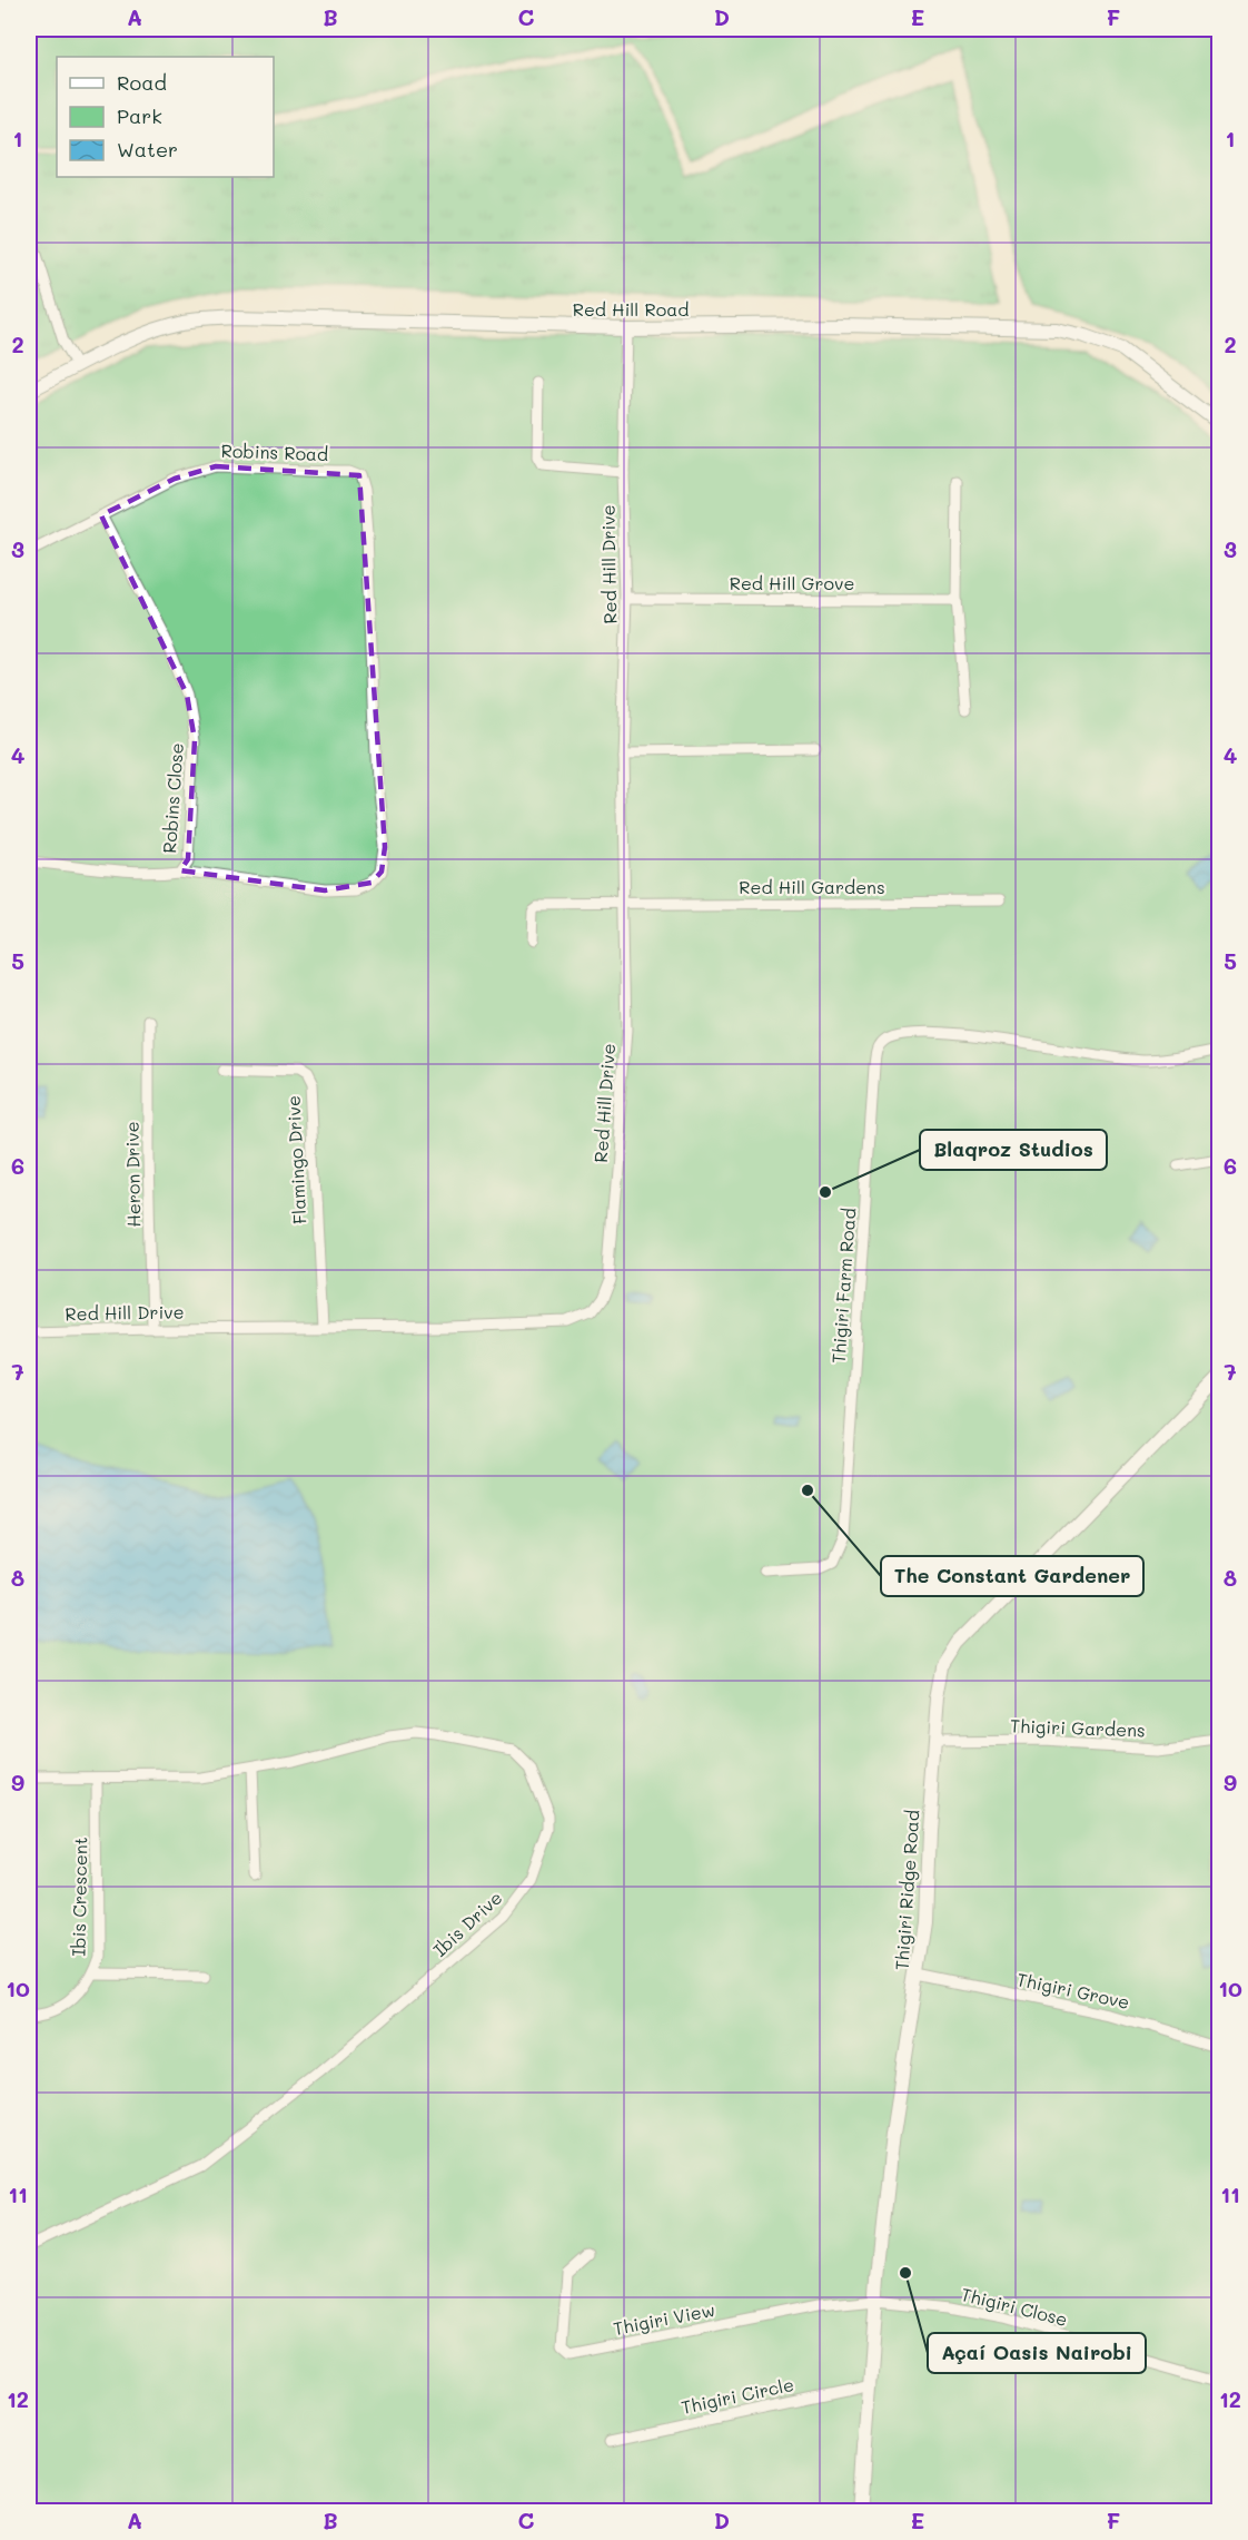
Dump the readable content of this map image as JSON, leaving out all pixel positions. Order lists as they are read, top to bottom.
{
  "streets": {
    "street": [
      "Red Hill Road",
      "Robins Road",
      "Red Hill Drive",
      "Red Hill Grove",
      "Robins Close",
      "Red Hill Gardens",
      "Flamingo Drive",
      "Heron Drive",
      "Thigiri Farm Road",
      "Thigiri Gardens",
      "Thigiri Ridge Road",
      "Ibis Crescent",
      "Ibis Drive",
      "Thigiri Grove",
      "Thigiri Close",
      "Thigiri View",
      "Thigiri Circle"
    ]
  },
  "crossings": [
    ["Red Hill Road", "Red Hill Drive"],
    ["Robins Road", "Robins Close"],
    ["Red Hill Drive", "Red Hill Grove"],
    ["Red Hill Drive", "Red Hill Gardens"],
    ["Red Hill Drive", "Flamingo Drive"],
    ["Red Hill Drive", "Heron Drive"],
    ["Thigiri Gardens", "Thigiri Ridge Road"],
    ["Thigiri Ridge Road", "Thigiri Grove"],
    ["Thigiri Ridge Road", "Thigiri Close"],
    ["Thigiri Ridge Road", "Thigiri View"],
    ["Thigiri Ridge Road", "Thigiri Circle"],
    ["Ibis Crescent", "Ibis Drive"],
    ["Thigiri Close", "Thigiri View"]
  ],
  "places": ["Blaqroz Studios", "The Constant Gardener", "Açaí Oasis Nairobi"],
  "legend": ["Road", "Park", "Water"],
  "grid": {
    "columns": [
      "A",
      "B",
      "C",
      "D",
      "E",
      "F"
    ],
    "rows": [
      "1",
      "2",
      "3",
      "4",
      "5",
      "6",
      "7",
      "8",
      "9",
      "10",
      "11",
      "12"
    ]
  }
}
